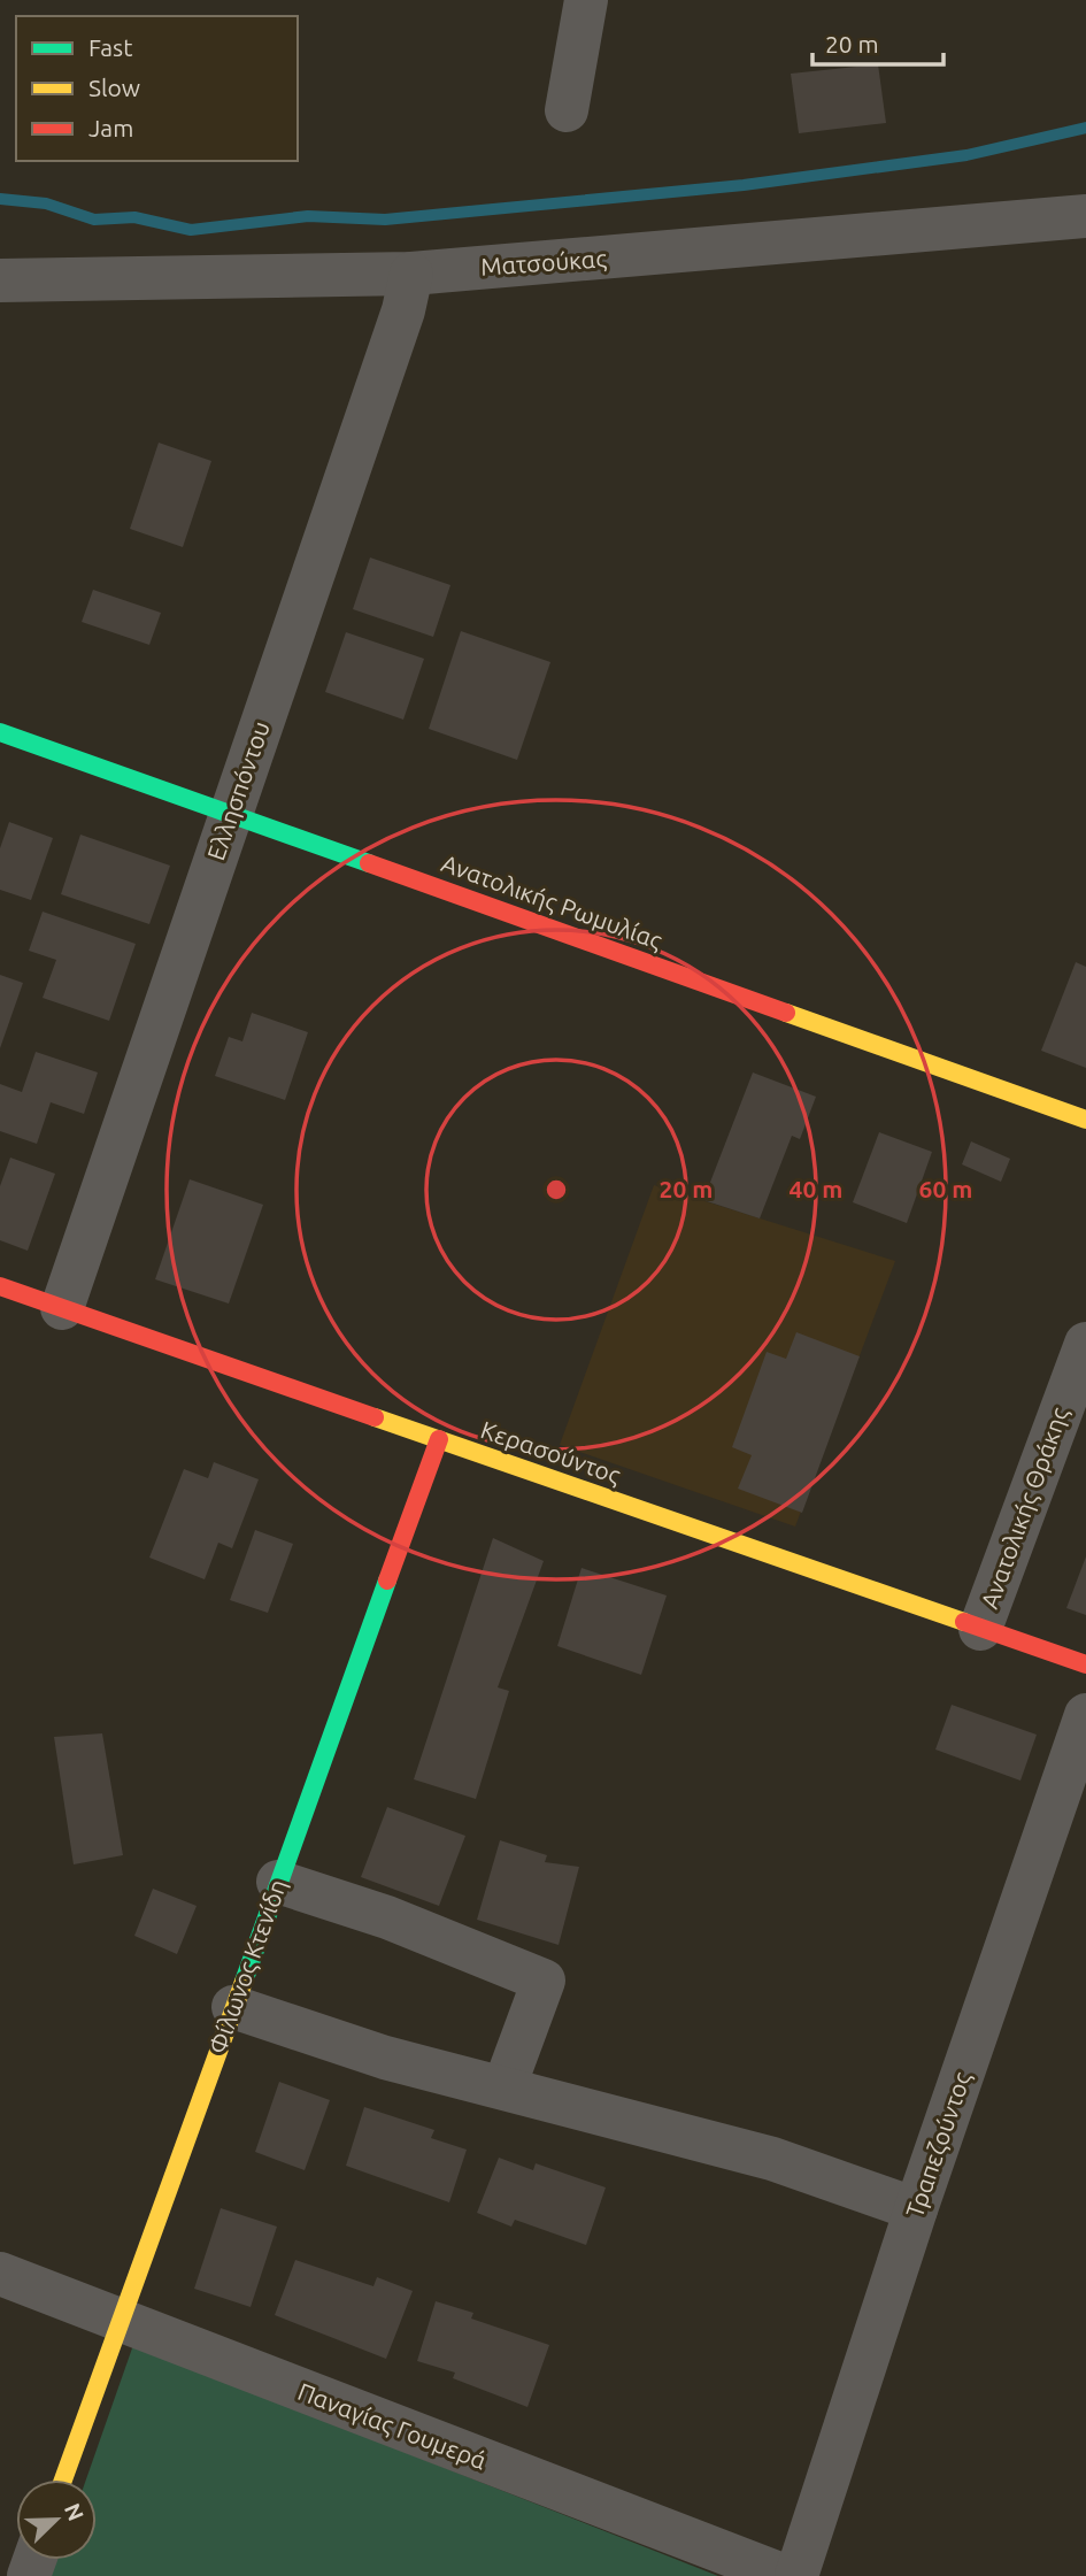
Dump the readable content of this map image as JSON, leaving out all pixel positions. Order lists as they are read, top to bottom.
{
  "streets": {
    "street": [
      "Ματσούκας",
      "Ελλησπόντου",
      "Ανατολικής Ρωμυλίας",
      "Κερασούντος",
      "Ανατολικής Θράκης",
      "Φίλωνος Κτενίδη",
      "Τραπεζούντος",
      "Παναγίας Γουμερά"
    ]
  },
  "crossings": [
    ["Ματσούκας", "Ελλησπόντου"],
    ["Ελλησπόντου", "Ανατολικής Ρωμυλίας"],
    ["Ελλησπόντου", "Κερασούντος"],
    ["Κερασούντος", "Ανατολικής Θράκης"],
    ["Κερασούντος", "Φίλωνος Κτενίδη"],
    ["Φίλωνος Κτενίδη", "Παναγίας Γουμερά"]
  ],
  "legend": ["Fast", "Slow", "Jam"],
  "scale_bar": "20 m",
  "north": "top right",
  "rings": ["20 m", "40 m", "60 m"]
}
